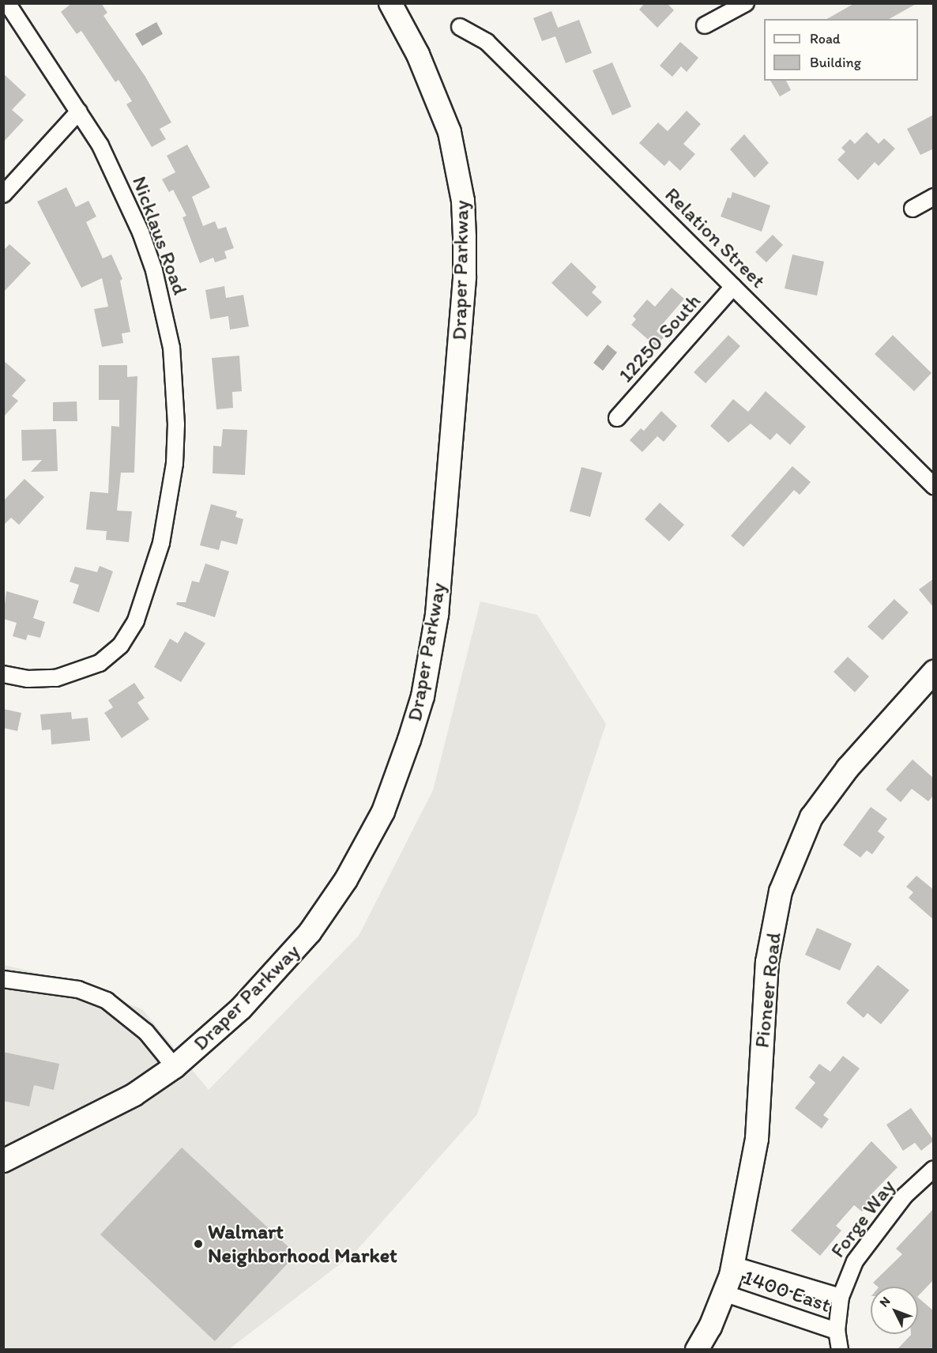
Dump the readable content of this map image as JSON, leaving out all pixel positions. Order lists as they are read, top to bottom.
{
  "streets": {
    "main road": ["Draper Parkway", "Pioneer Road"],
    "street": [
      "Nicklaus Road",
      "Relation Street",
      "12250 South",
      "Forge Way",
      "1400 East"
    ]
  },
  "crossings": [
    ["Relation Street", "12250 South"],
    ["Pioneer Road", "1400 East"],
    ["Forge Way", "1400 East"]
  ],
  "places": ["Walmart Neighborhood Market"],
  "legend": ["Road", "Building"],
  "north": "top left"
}
